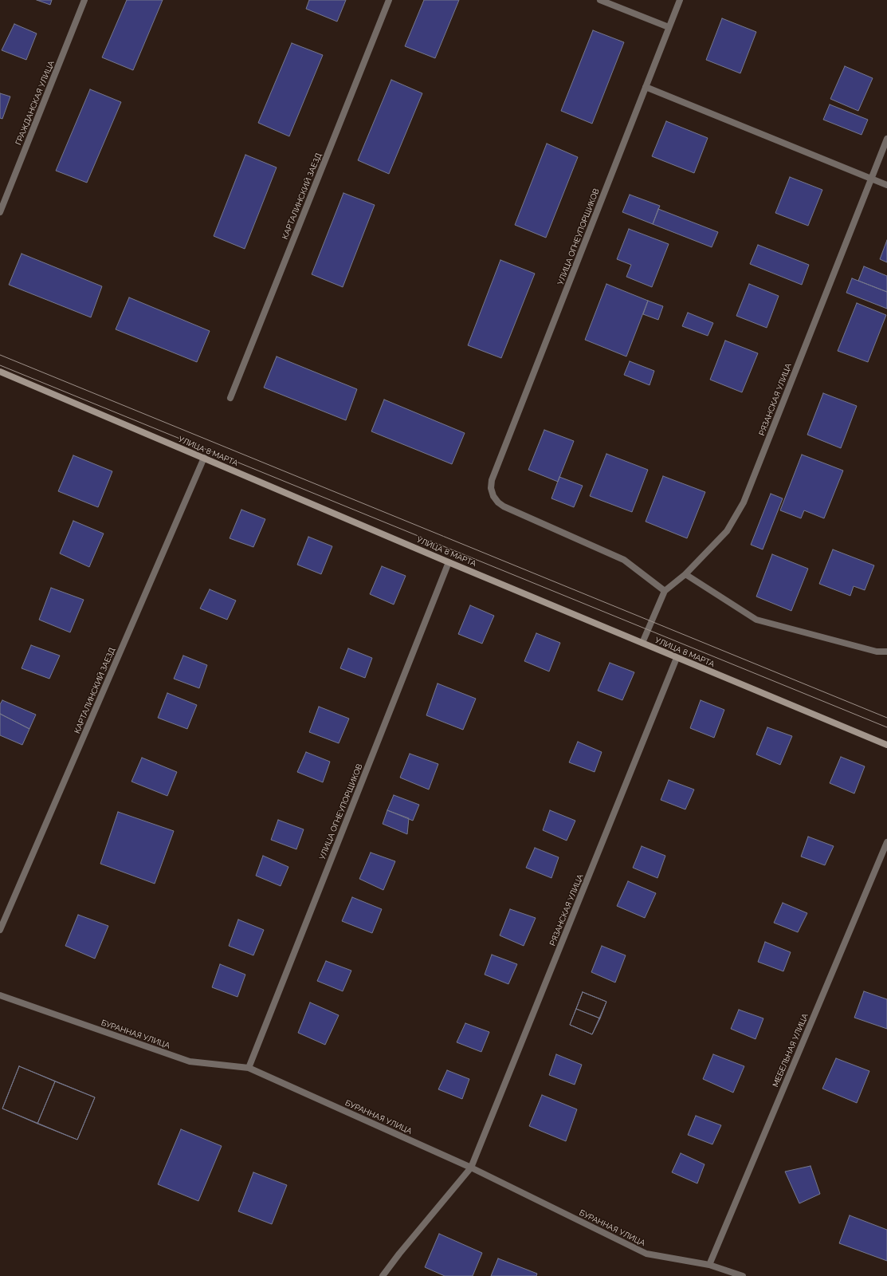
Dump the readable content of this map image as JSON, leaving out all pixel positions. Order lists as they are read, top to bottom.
{
  "streets": {
    "street": [
      "ГРАЖДАНСКАЯ УЛИЦА",
      "КАРТАЛИНСКИЙ ЗАЕЗД",
      "УЛИЦА ОГНЕУПОРЩИКОВ",
      "РЯЗАНСКАЯ УЛИЦА",
      "УЛИЦА 8 МАРТА",
      "БУРАННАЯ УЛИЦА",
      "МЕБЕЛЬНАЯ УЛИЦА"
    ]
  },
  "crossings": [
    ["КАРТАЛИНСКИЙ ЗАЕЗД", "УЛИЦА 8 МАРТА"],
    ["УЛИЦА ОГНЕУПОРЩИКОВ", "РЯЗАНСКАЯ УЛИЦА"],
    ["УЛИЦА ОГНЕУПОРЩИКОВ", "УЛИЦА 8 МАРТА"],
    ["УЛИЦА ОГНЕУПОРЩИКОВ", "БУРАННАЯ УЛИЦА"],
    ["РЯЗАНСКАЯ УЛИЦА", "УЛИЦА 8 МАРТА"],
    ["РЯЗАНСКАЯ УЛИЦА", "БУРАННАЯ УЛИЦА"],
    ["БУРАННАЯ УЛИЦА", "МЕБЕЛЬНАЯ УЛИЦА"]
  ]
}
